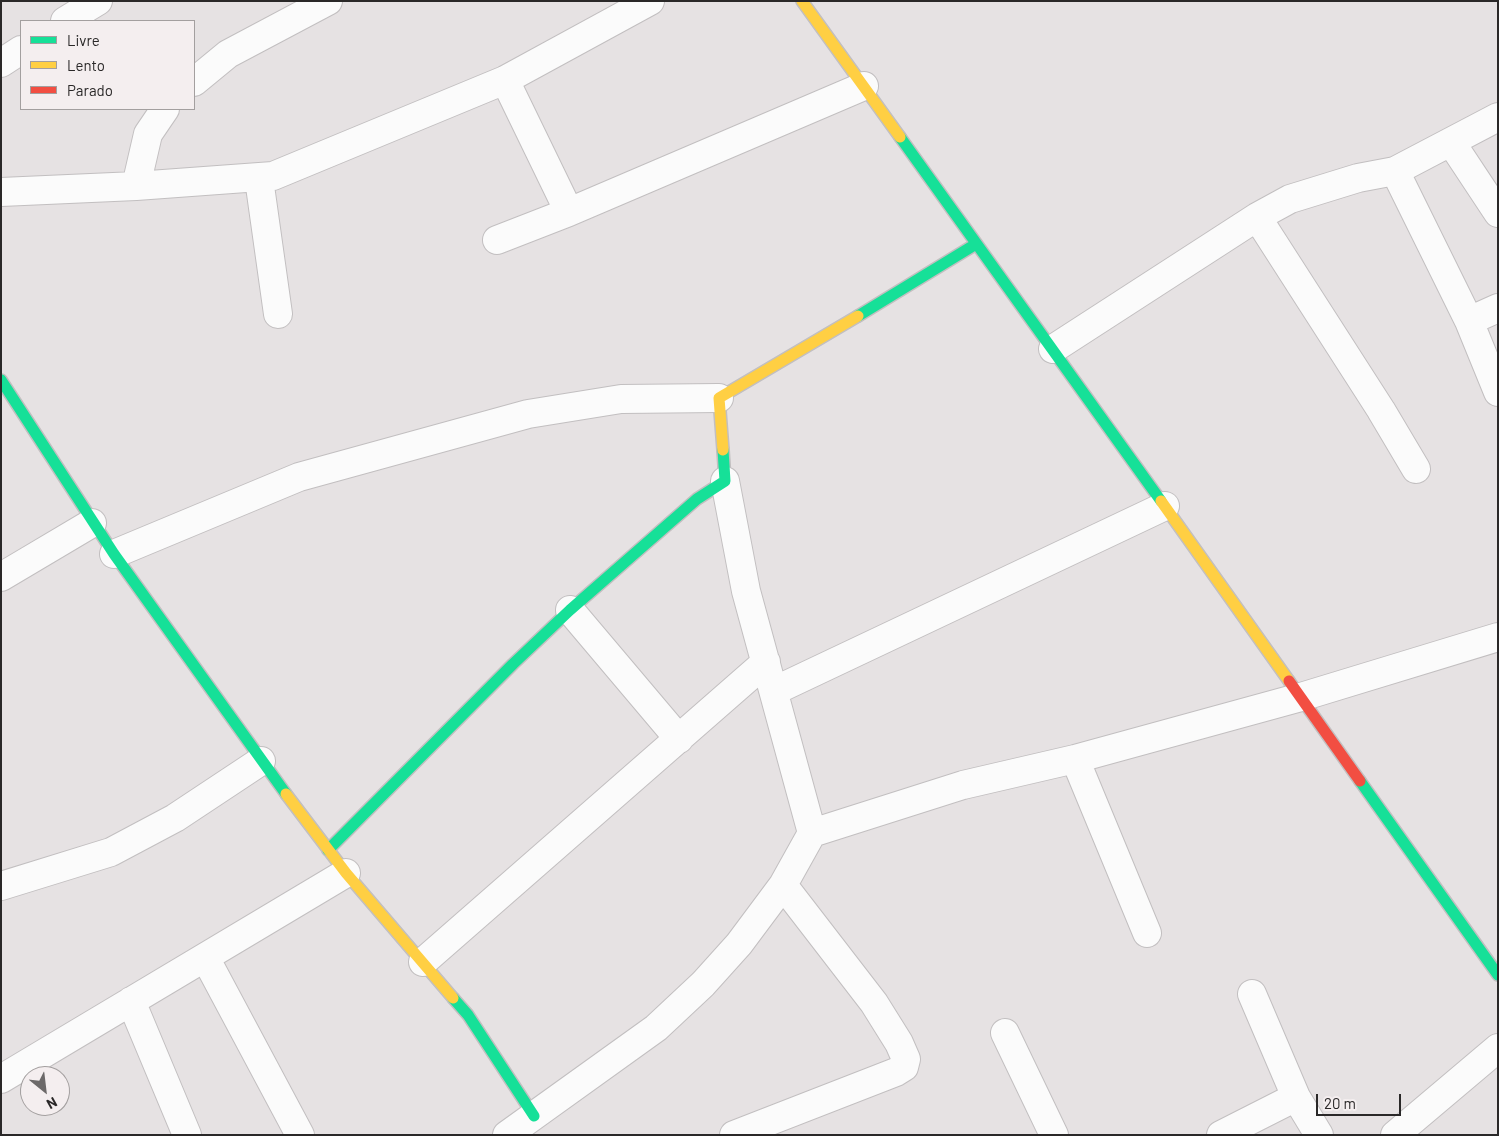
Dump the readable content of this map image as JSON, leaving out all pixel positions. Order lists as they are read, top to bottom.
{
  "legend": ["Livre", "Lento", "Parado"],
  "scale_bar": "20 m",
  "north": "bottom right"
}
